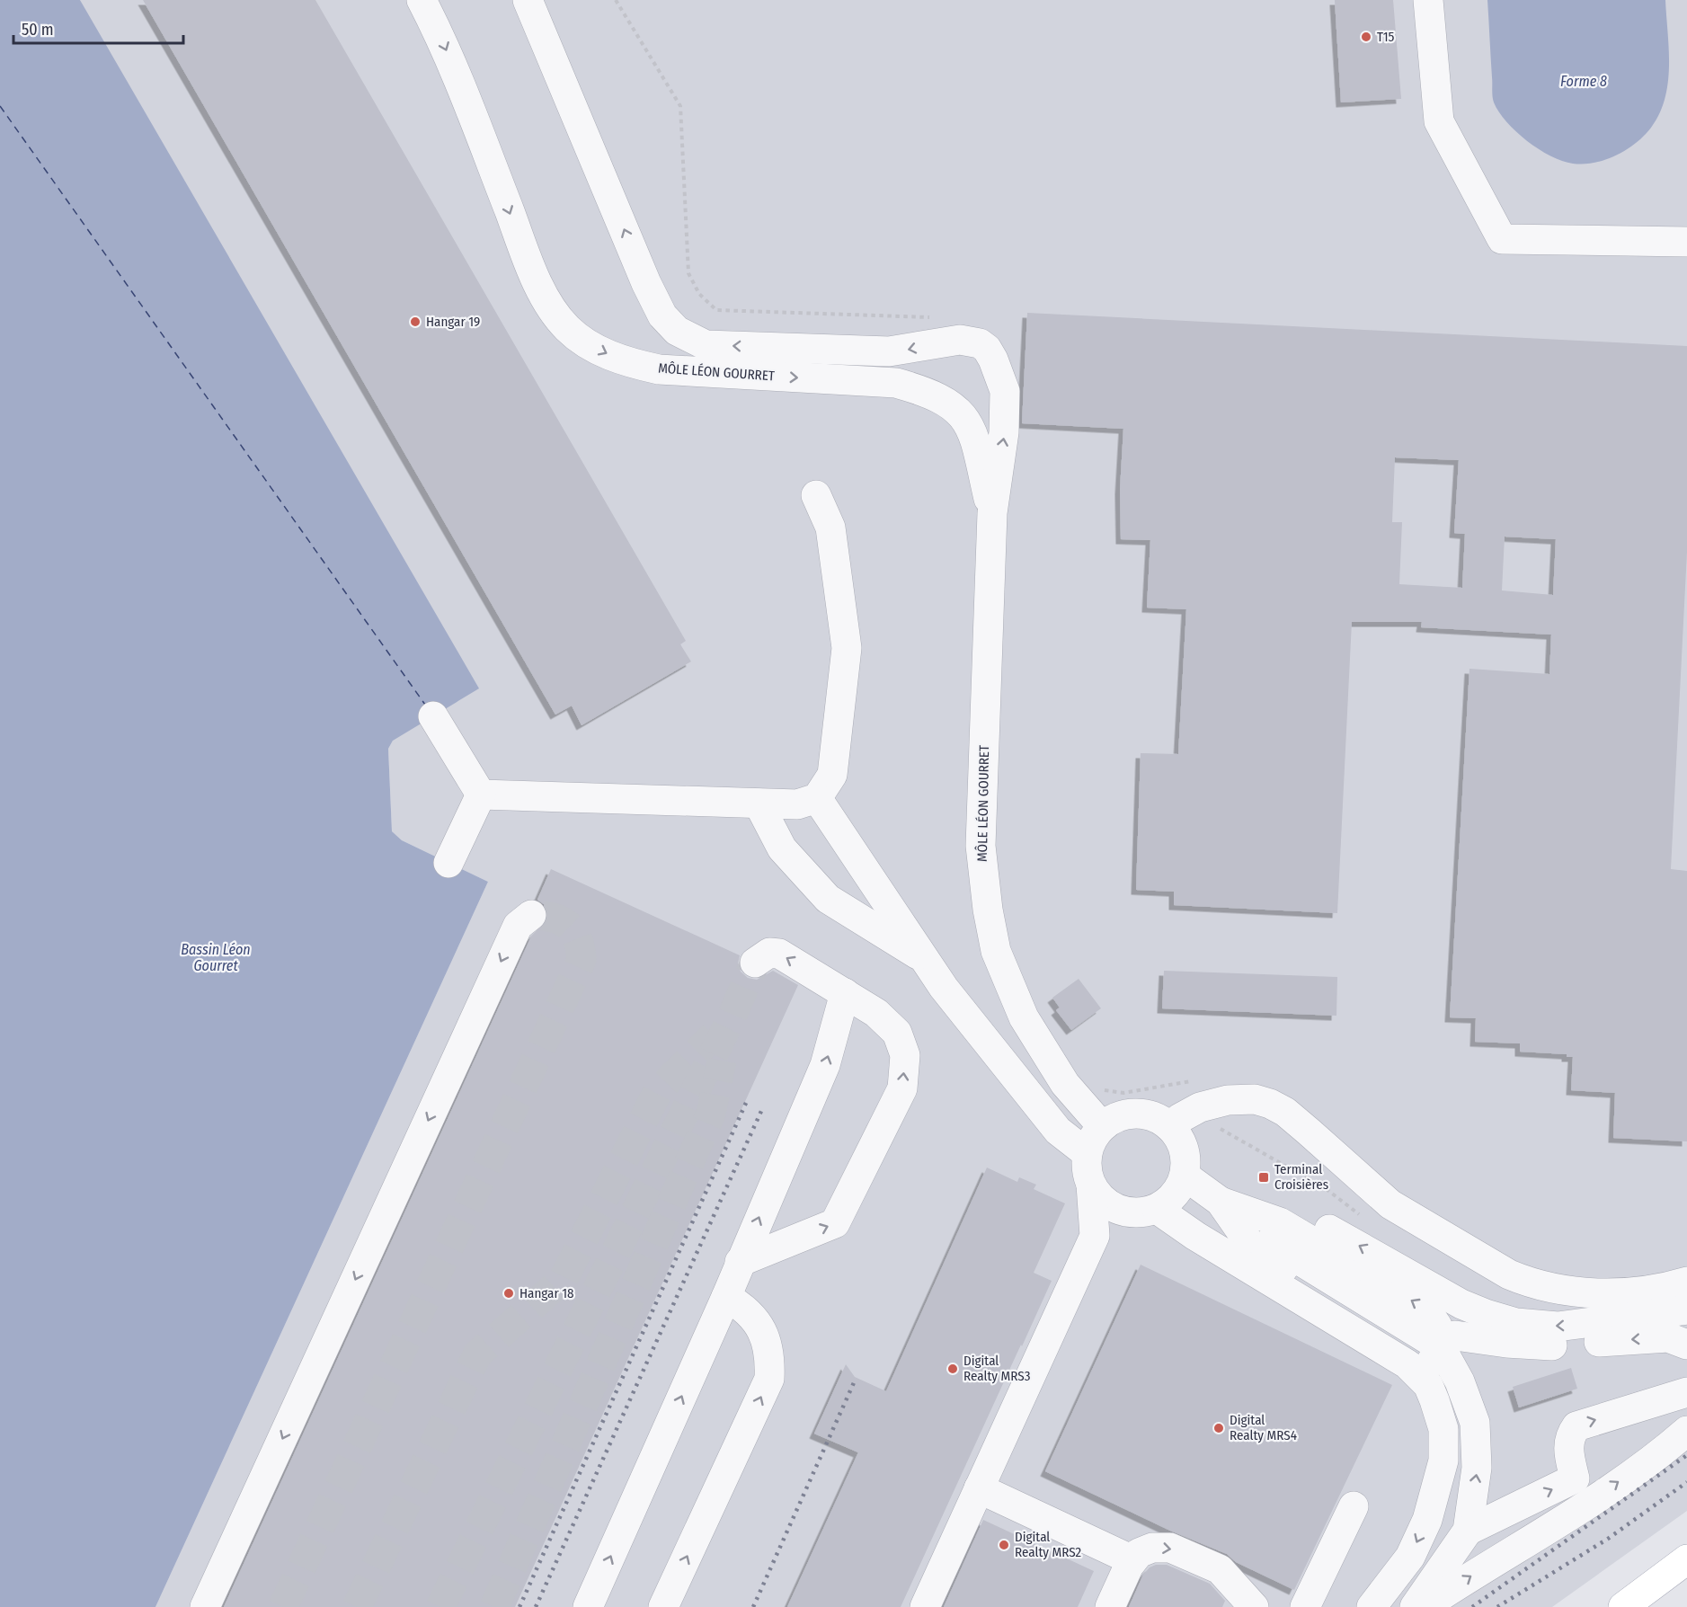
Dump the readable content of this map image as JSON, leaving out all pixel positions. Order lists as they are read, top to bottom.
{
  "streets": {
    "lane": ["MÔLE LÉON GOURRET"]
  },
  "water": ["Forme 8", "Bassin Léon Gourret"],
  "places": {
    "other": [
      "T15",
      "Hangar 19",
      "Hangar 18",
      "Digital Realty MRS3",
      "Digital Realty MRS4",
      "Digital Realty MRS2"
    ],
    "transit": ["Terminal Croisières"]
  },
  "scale_bar": "50 m"
}
